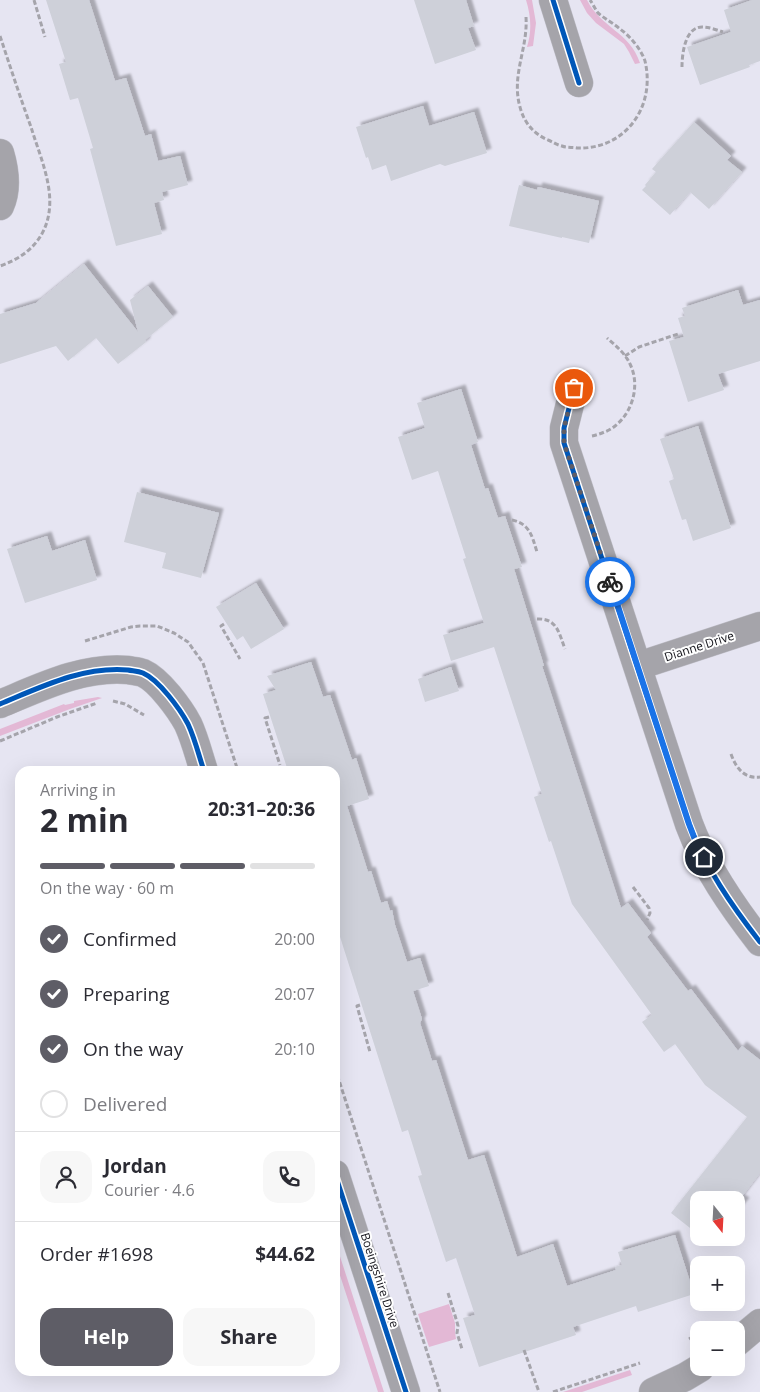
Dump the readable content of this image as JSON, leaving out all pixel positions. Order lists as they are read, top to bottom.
{
  "streets": {
    "street": ["Dianne Drive", "Boeingshire Drive"]
  },
  "north": "bottom",
  "page": {
    "heading": ["2 min", "Arriving in", "20:31–20:36"],
    "panel": [
      "Jordan",
      "Courier · 4.6",
      "Order #1698",
      "$44.62"
    ],
    "bar": "On the way · 60 m",
    "list": [
      ["Confirmed", "20:00"],
      ["Preparing", "20:07"],
      ["On the way", "20:10"],
      "Delivered"
    ],
    "map_buttons": ["+", "−"],
    "buttons": ["Help", "Share"]
  }
}
